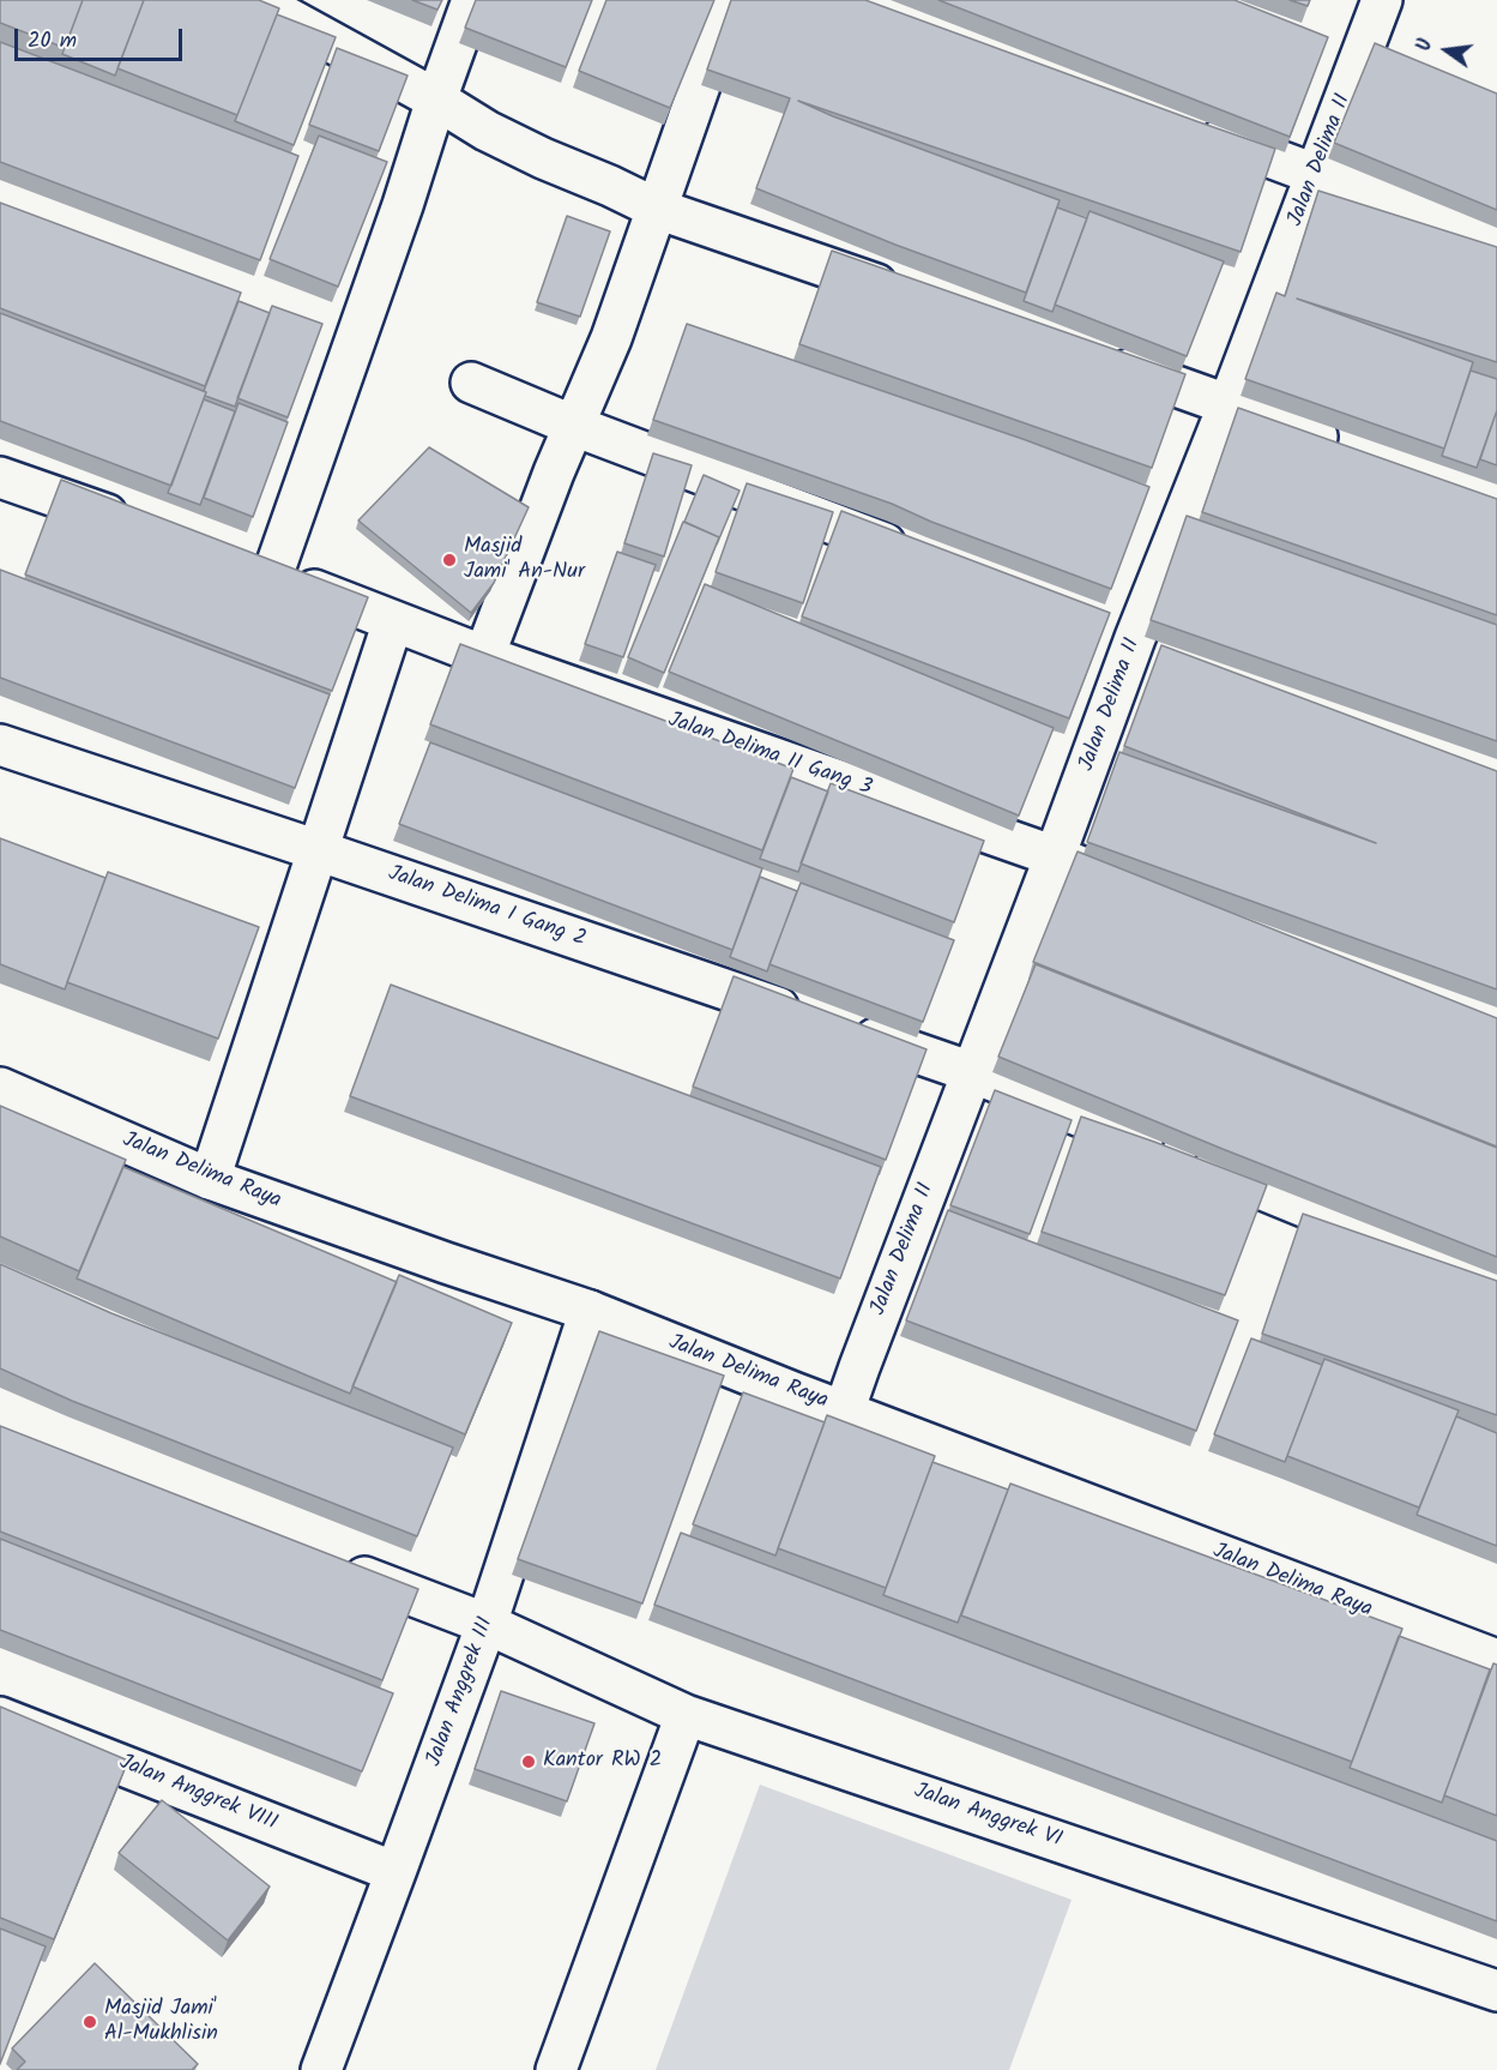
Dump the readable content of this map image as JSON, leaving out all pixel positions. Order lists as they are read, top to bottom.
{
  "streets": {
    "street": [
      "Jalan Delima II",
      "Jalan Delima II Gang 3",
      "Jalan Delima I Gang 2",
      "Jalan Delima Raya",
      "Jalan Anggrek III",
      "Jalan Anggrek VIII",
      "Jalan Anggrek VI"
    ]
  },
  "crossings": [
    ["Jalan Delima II", "Jalan Delima II Gang 3"],
    ["Jalan Delima II", "Jalan Delima I Gang 2"],
    ["Jalan Delima II", "Jalan Delima Raya"],
    ["Jalan Delima Raya", "Jalan Anggrek III"],
    ["Jalan Anggrek III", "Jalan Anggrek VIII"],
    ["Jalan Anggrek III", "Jalan Anggrek VI"]
  ],
  "places": ["Masjid Jami' An-Nur", "Kantor RW 2", "Masjid Jami' Al-Mukhlisin"],
  "scale_bar": "20 m",
  "north": "left"
}
